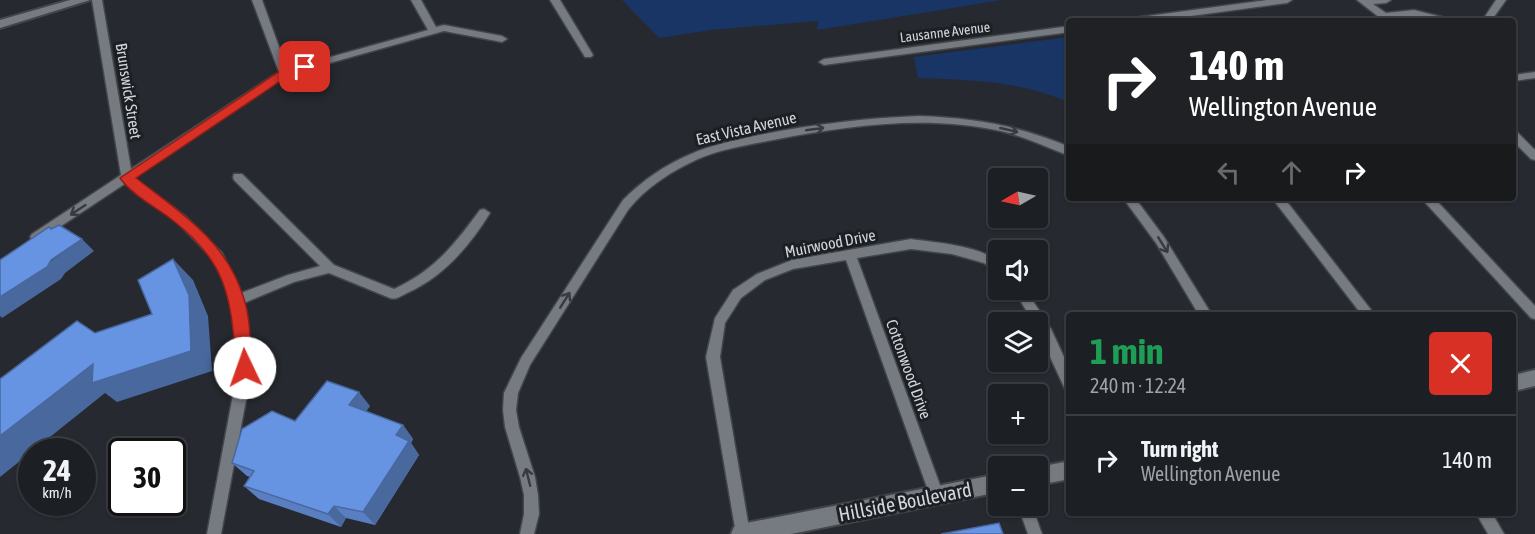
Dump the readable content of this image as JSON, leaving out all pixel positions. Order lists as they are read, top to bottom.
{
  "streets": {
    "main road": ["Hillside Boulevard"],
    "street": [
      "Lausanne Avenue",
      "Brunswick Street",
      "East Vista Avenue",
      "Muirwood Drive",
      "Cottonwood Drive"
    ]
  },
  "crossings": [
    ["Muirwood Drive", "Cottonwood Drive"],
    ["Muirwood Drive", "Hillside Boulevard"],
    ["Cottonwood Drive", "Hillside Boulevard"]
  ],
  "north": "left",
  "page": {
    "turn": ["140 m", "Wellington Avenue"],
    "map_buttons": ["+", "−"],
    "heading": ["1 min", "240 m · 12:24"],
    "list": [
      {
        "name": "Turn right",
        "note": "Wellington Avenue",
        "value": "140 m"
      }
    ],
    "speed": "24 km/h",
    "limit": "30"
  }
}
